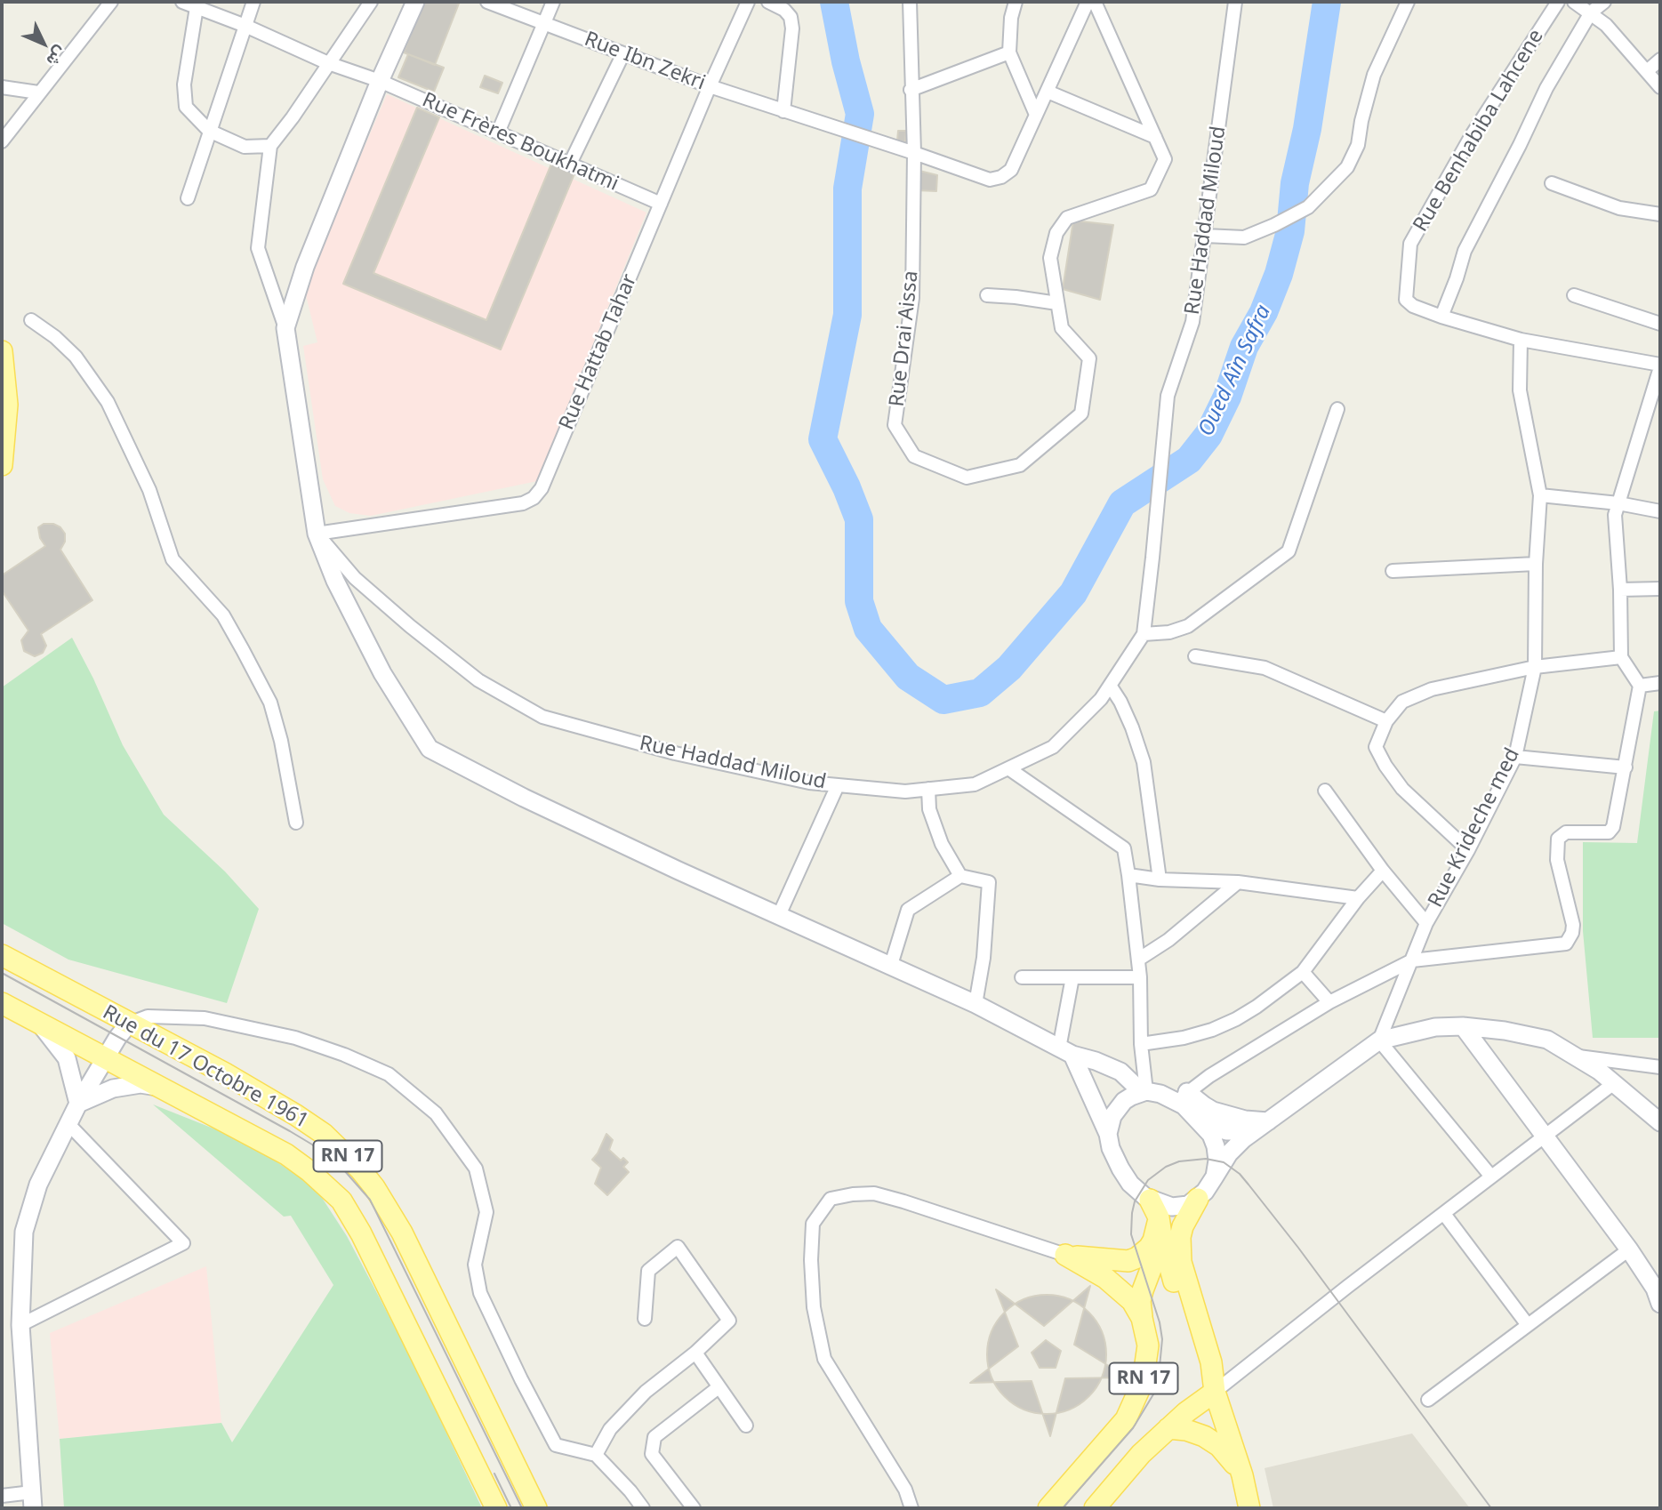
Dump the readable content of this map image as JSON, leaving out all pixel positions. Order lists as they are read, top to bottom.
{
  "streets": {
    "main road": ["Rue du 17 Octobre 1961", "RN 17"],
    "street": [
      "Rue Ibn Zekri",
      "Rue Benhabiba Lahcene",
      "Rue Frères Boukhatmi",
      "Rue Haddad Miloud",
      "Rue Drai Aissa",
      "Rue Hattab Tahar",
      "Rue Krideche med"
    ]
  },
  "crossings": [
    ["Rue Ibn Zekri", "Rue Drai Aissa"],
    ["Rue Ibn Zekri", "Rue Hattab Tahar"],
    ["Rue Frères Boukhatmi", "Rue Hattab Tahar"],
    ["Rue Haddad Miloud", "Rue Hattab Tahar"]
  ],
  "water": ["Oued Aîn Safra"],
  "north": "bottom right"
}
